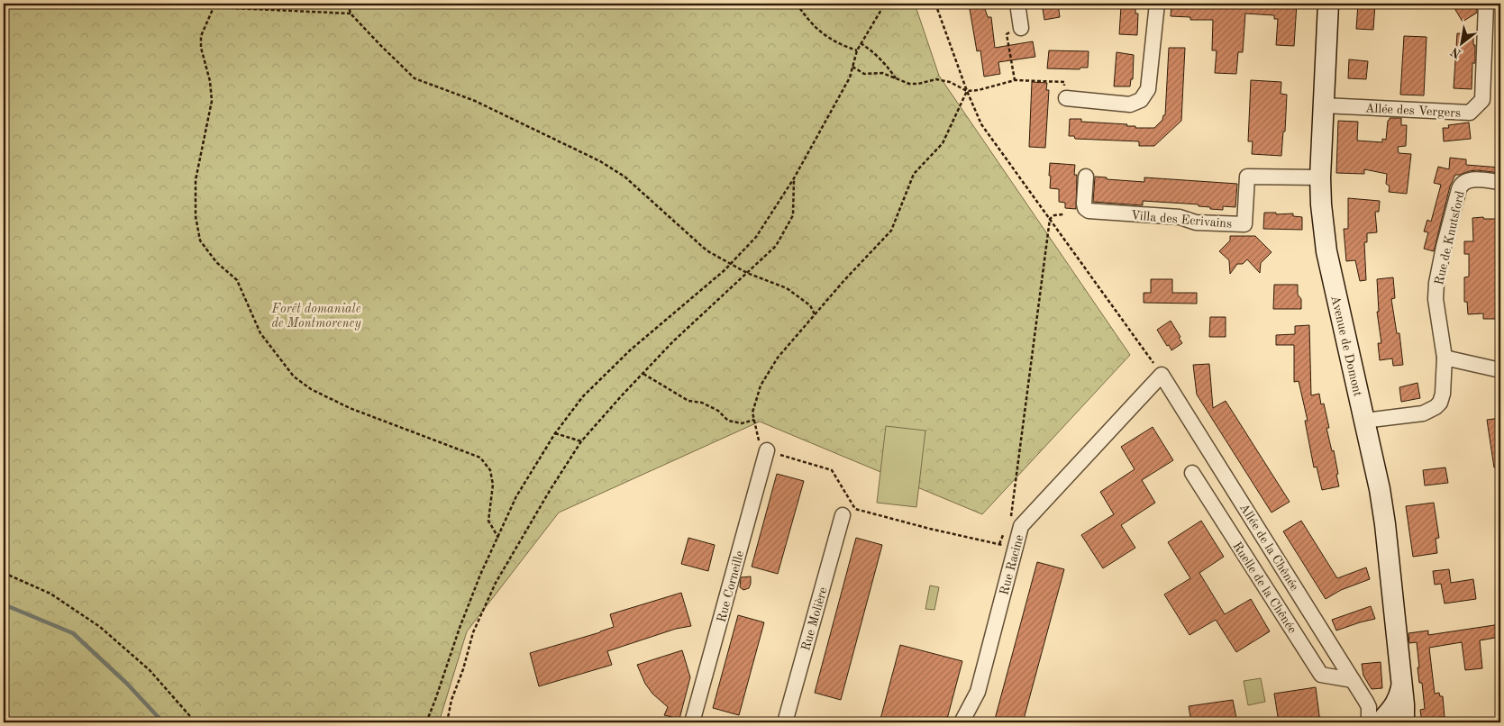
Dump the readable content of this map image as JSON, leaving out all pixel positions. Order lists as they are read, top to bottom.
{
  "streets": {
    "main road": ["Avenue de Domont"],
    "street": [
      "Allée des Vergers",
      "Villa des Ecrivains",
      "Rue de Knutsford",
      "Allée de la Chênée",
      "Rue Racine",
      "Rue Corneille",
      "Ruelle de la Chênée",
      "Rue Molière"
    ]
  },
  "crossings": [
    ["Allée des Vergers", "Avenue de Domont"],
    ["Villa des Ecrivains", "Avenue de Domont"],
    ["Rue de Knutsford", "Avenue de Domont"],
    ["Allée de la Chênée", "Rue Racine"],
    ["Allée de la Chênée", "Ruelle de la Chênée"]
  ],
  "parks": ["Forêt domaniale de Montmorency"],
  "north": "bottom left"
}
